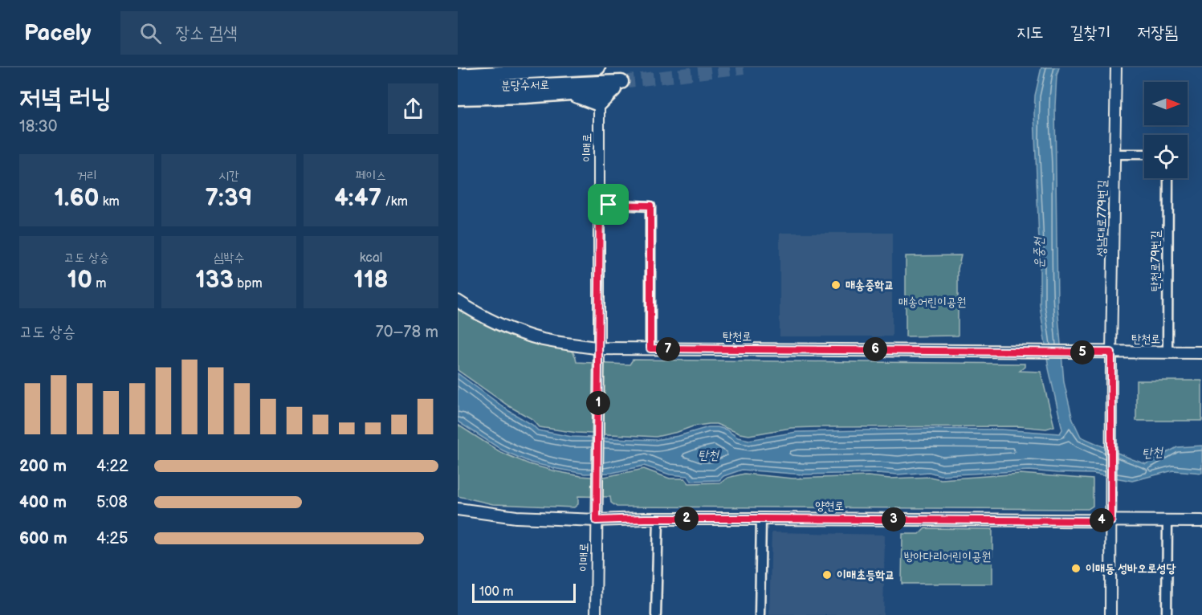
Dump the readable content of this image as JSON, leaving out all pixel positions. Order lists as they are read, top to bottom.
{
  "streets": {
    "highway": ["분당수서로"],
    "main road": ["탄천로", "양현로"],
    "street": ["이매로", "성남대로779번길", "탄천로79번길"]
  },
  "crossings": [
    ["이매로", "탄천로"],
    ["이매로", "양현로"],
    ["성남대로779번길", "탄천로"],
    ["성남대로779번길", "양현로"],
    ["탄천로79번길", "탄천로"]
  ],
  "water": ["운중천", "탄천"],
  "parks": ["매송어린이공원", "방아다리어린이공원"],
  "places": ["매송중학교", "이매동 성바오로성당", "이매초등학교"],
  "scale_bar": "100 m",
  "north": "right",
  "page": {
    "header": "Pacely",
    "search": "장소 검색",
    "nav": ["지도", "길찾기", "저장됨"],
    "heading": ["저녁 러닝", "18:30"],
    "stats": [
      ["거리", "1.60 km"],
      ["시간", "7:39"],
      ["페이스", "4:47 /km"],
      ["고도 상승", "10 m"],
      ["심박수", "133 bpm"],
      ["kcal", "118"]
    ],
    "chart": ["고도 상승", "70–78 m"],
    "pins": [
      "6",
      "7",
      "5",
      "1",
      "2",
      "3",
      "4"
    ],
    "list": [
      {
        "name": "200 m",
        "note": "4:22"
      },
      {
        "name": "400 m",
        "note": "5:08"
      },
      {
        "name": "600 m",
        "note": "4:25"
      }
    ],
    "scale": "100 m"
  }
}
